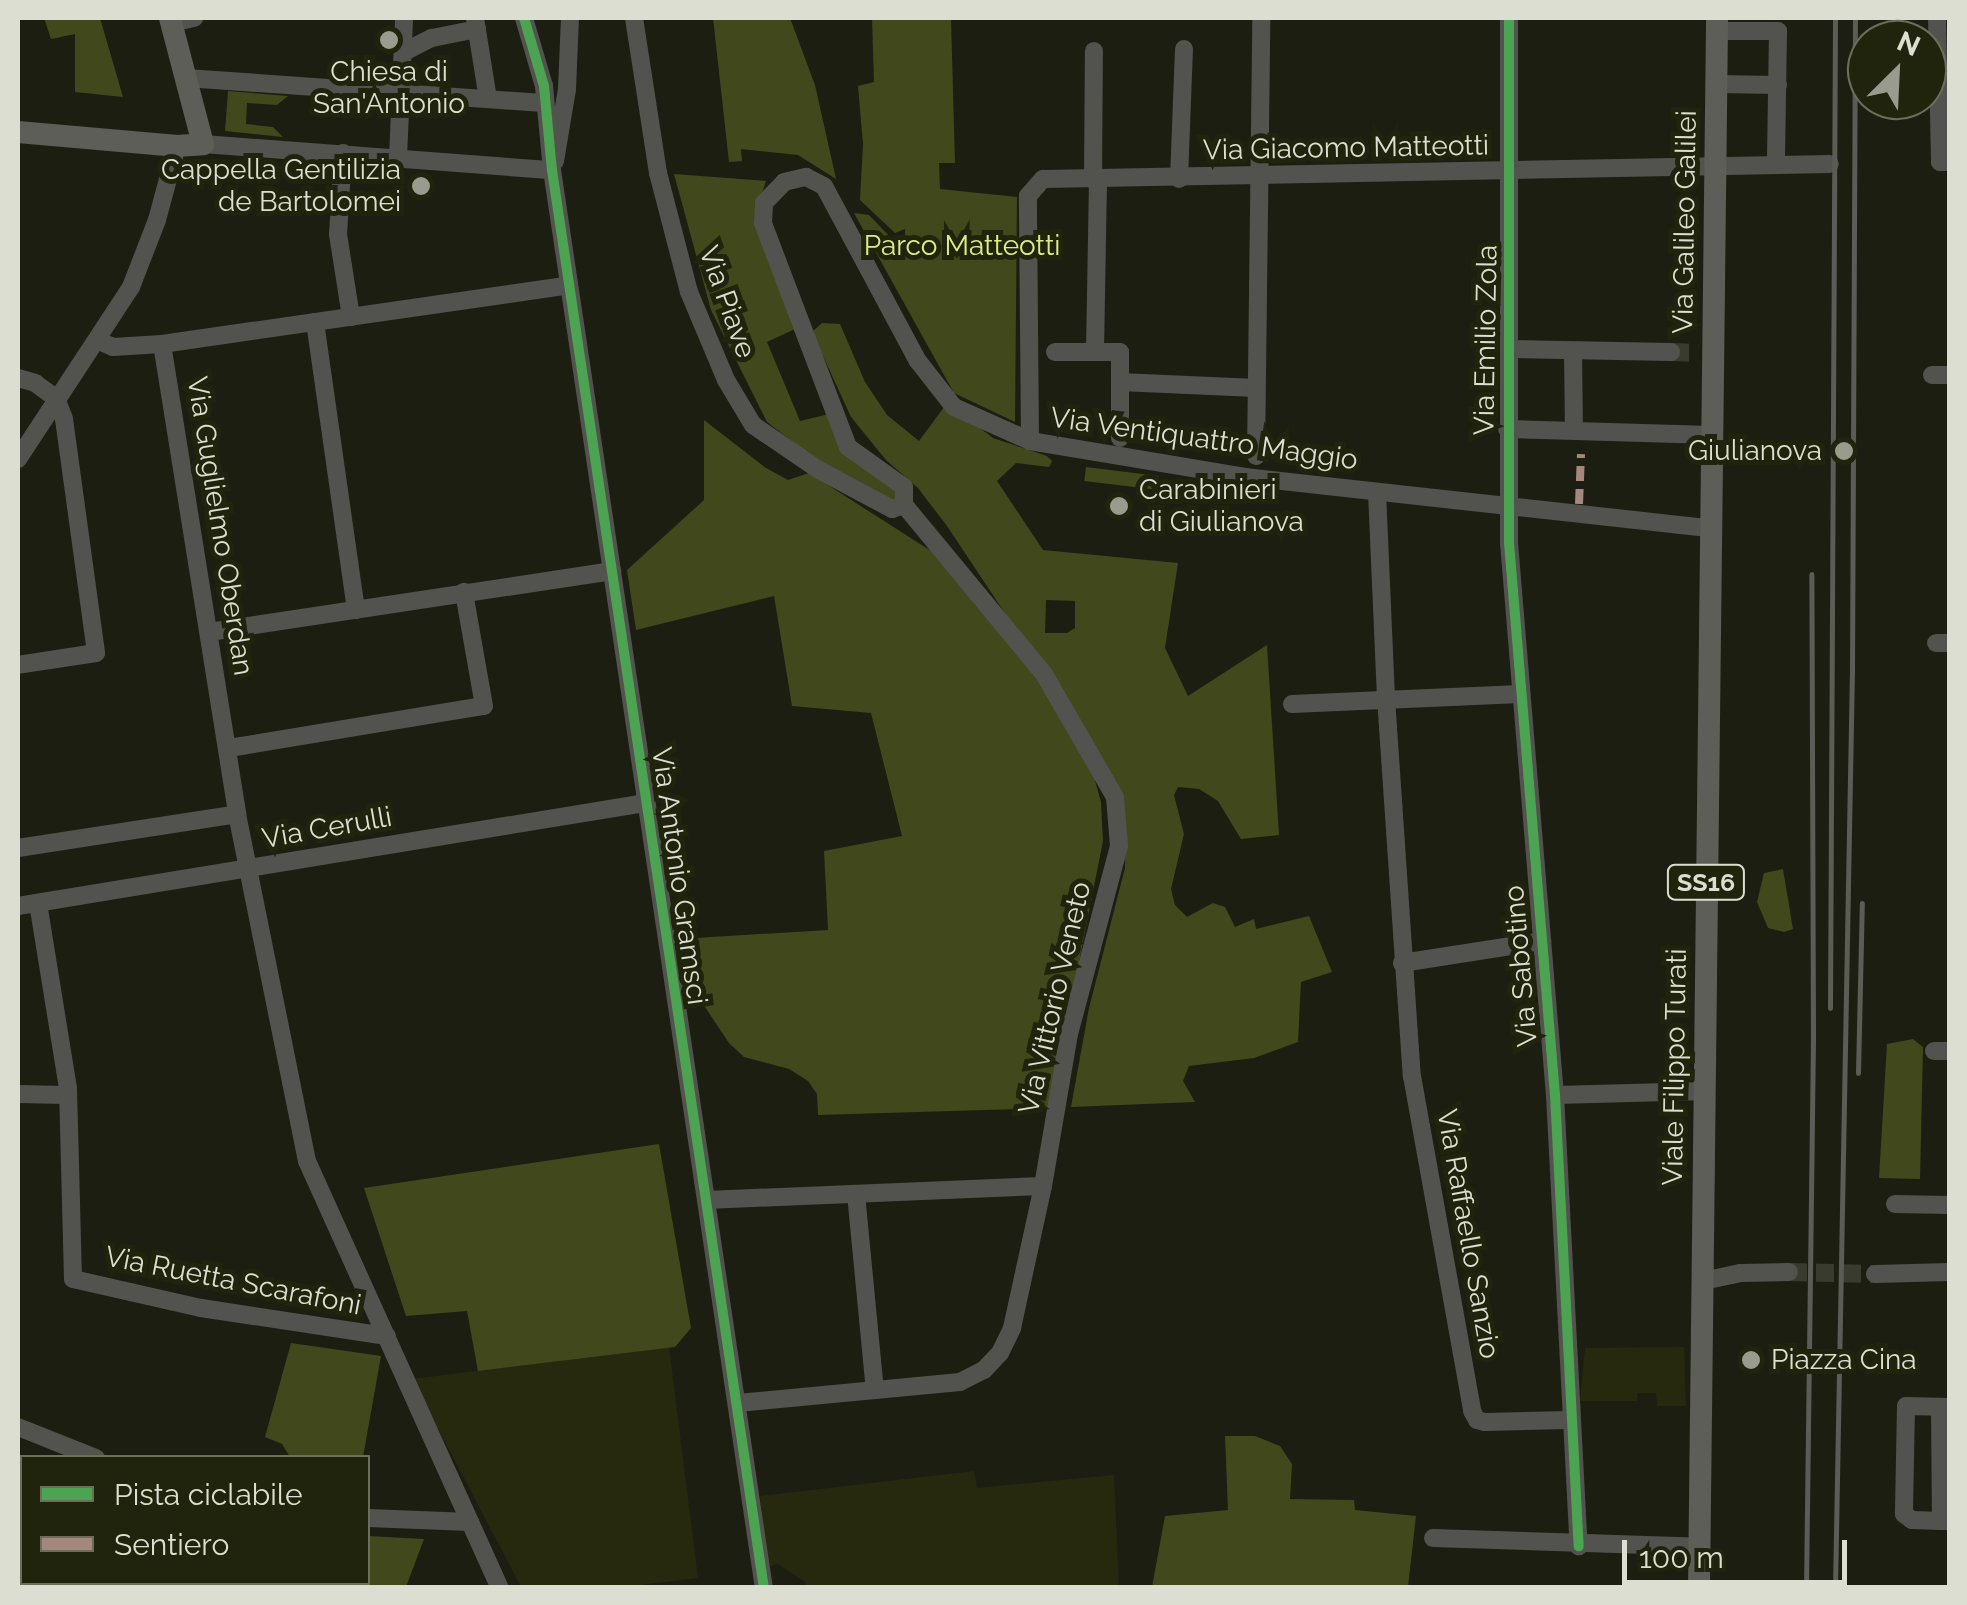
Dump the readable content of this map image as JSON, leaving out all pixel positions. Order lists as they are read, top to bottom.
{
  "streets": {
    "main road": ["Via Galileo Galilei", "SS16", "Viale Filippo Turati"],
    "street": [
      "Via Giacomo Matteotti",
      "Via Piave",
      "Via Emilio Zola",
      "Via Ventiquattro Maggio",
      "Via Guglielmo Oberdan",
      "Via Cerulli",
      "Via Antonio Gramsci",
      "Via Sabotino",
      "Via Vittorio Veneto",
      "Via Raffaello Sanzio",
      "Via Ruetta Scarafoni"
    ]
  },
  "crossings": [
    ["Via Giacomo Matteotti", "Via Galileo Galilei"],
    ["Via Giacomo Matteotti", "Via Emilio Zola"],
    ["Via Giacomo Matteotti", "Via Ventiquattro Maggio"],
    ["Via Galileo Galilei", "Viale Filippo Turati"],
    ["Via Piave", "Via Ventiquattro Maggio"],
    ["Via Piave", "Via Vittorio Veneto"],
    ["Via Emilio Zola", "Via Ventiquattro Maggio"],
    ["Via Emilio Zola", "Via Sabotino"],
    ["Via Ventiquattro Maggio", "Via Sabotino"],
    ["Via Ventiquattro Maggio", "Via Vittorio Veneto"],
    ["Via Ventiquattro Maggio", "Viale Filippo Turati"],
    ["Via Ventiquattro Maggio", "Via Raffaello Sanzio"],
    ["Via Guglielmo Oberdan", "Via Cerulli"],
    ["Via Guglielmo Oberdan", "Via Ruetta Scarafoni"],
    ["Via Cerulli", "Via Antonio Gramsci"],
    ["Via Cerulli", "Via Ruetta Scarafoni"],
    ["Via Antonio Gramsci", "Via Vittorio Veneto"],
    ["Via Sabotino", "Via Raffaello Sanzio"]
  ],
  "parks": ["Parco Matteotti"],
  "places": [
    "Chiesa di San'Antonio",
    "Cappella Gentilizia de Bartolomei",
    "Giulianova",
    "Carabinieri di Giulianova",
    "Piazza Cina"
  ],
  "legend": ["Pista ciclabile", "Sentiero"],
  "scale_bar": "100 m",
  "north": "top right"
}
